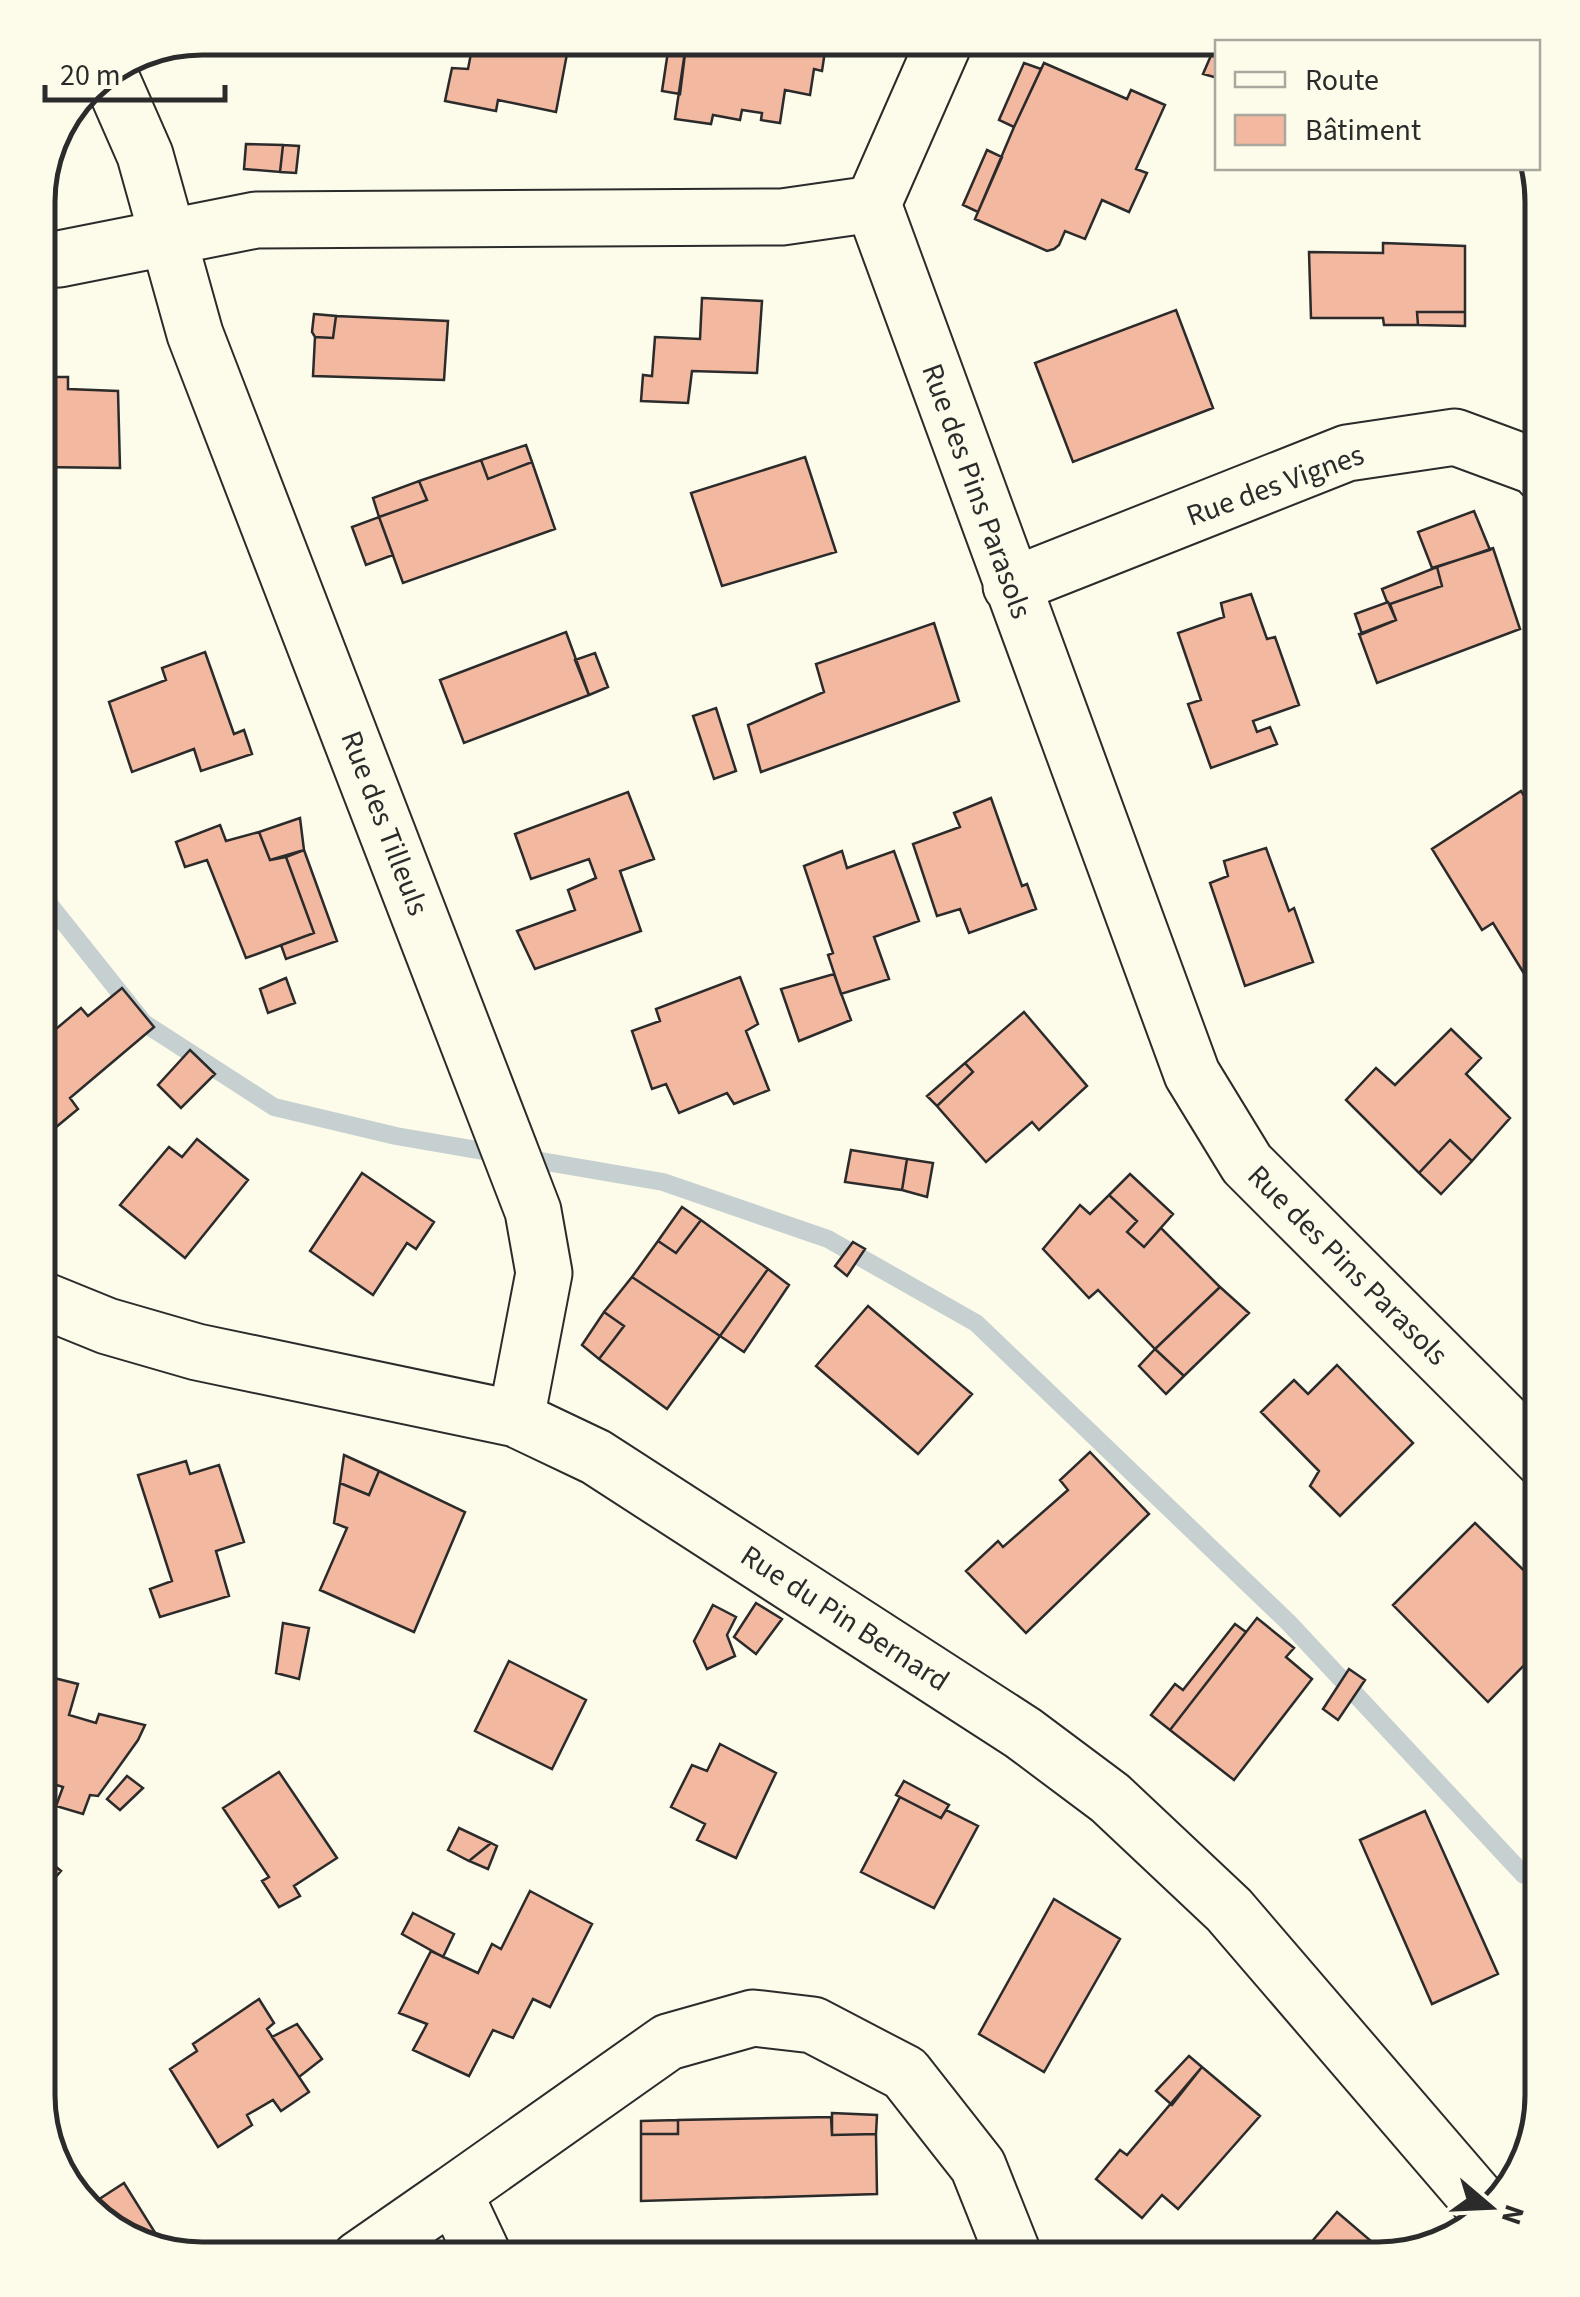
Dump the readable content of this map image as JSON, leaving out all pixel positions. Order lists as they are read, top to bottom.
{
  "streets": {
    "street": [
      "Rue des Vignes",
      "Rue des Pins Parasols",
      "Rue des Tilleuls",
      "Rue du Pin Bernard"
    ]
  },
  "crossings": [
    ["Rue des Vignes", "Rue des Pins Parasols"],
    ["Rue des Tilleuls", "Rue du Pin Bernard"]
  ],
  "legend": ["Route", "Bâtiment"],
  "scale_bar": "20 m",
  "north": "right"
}
